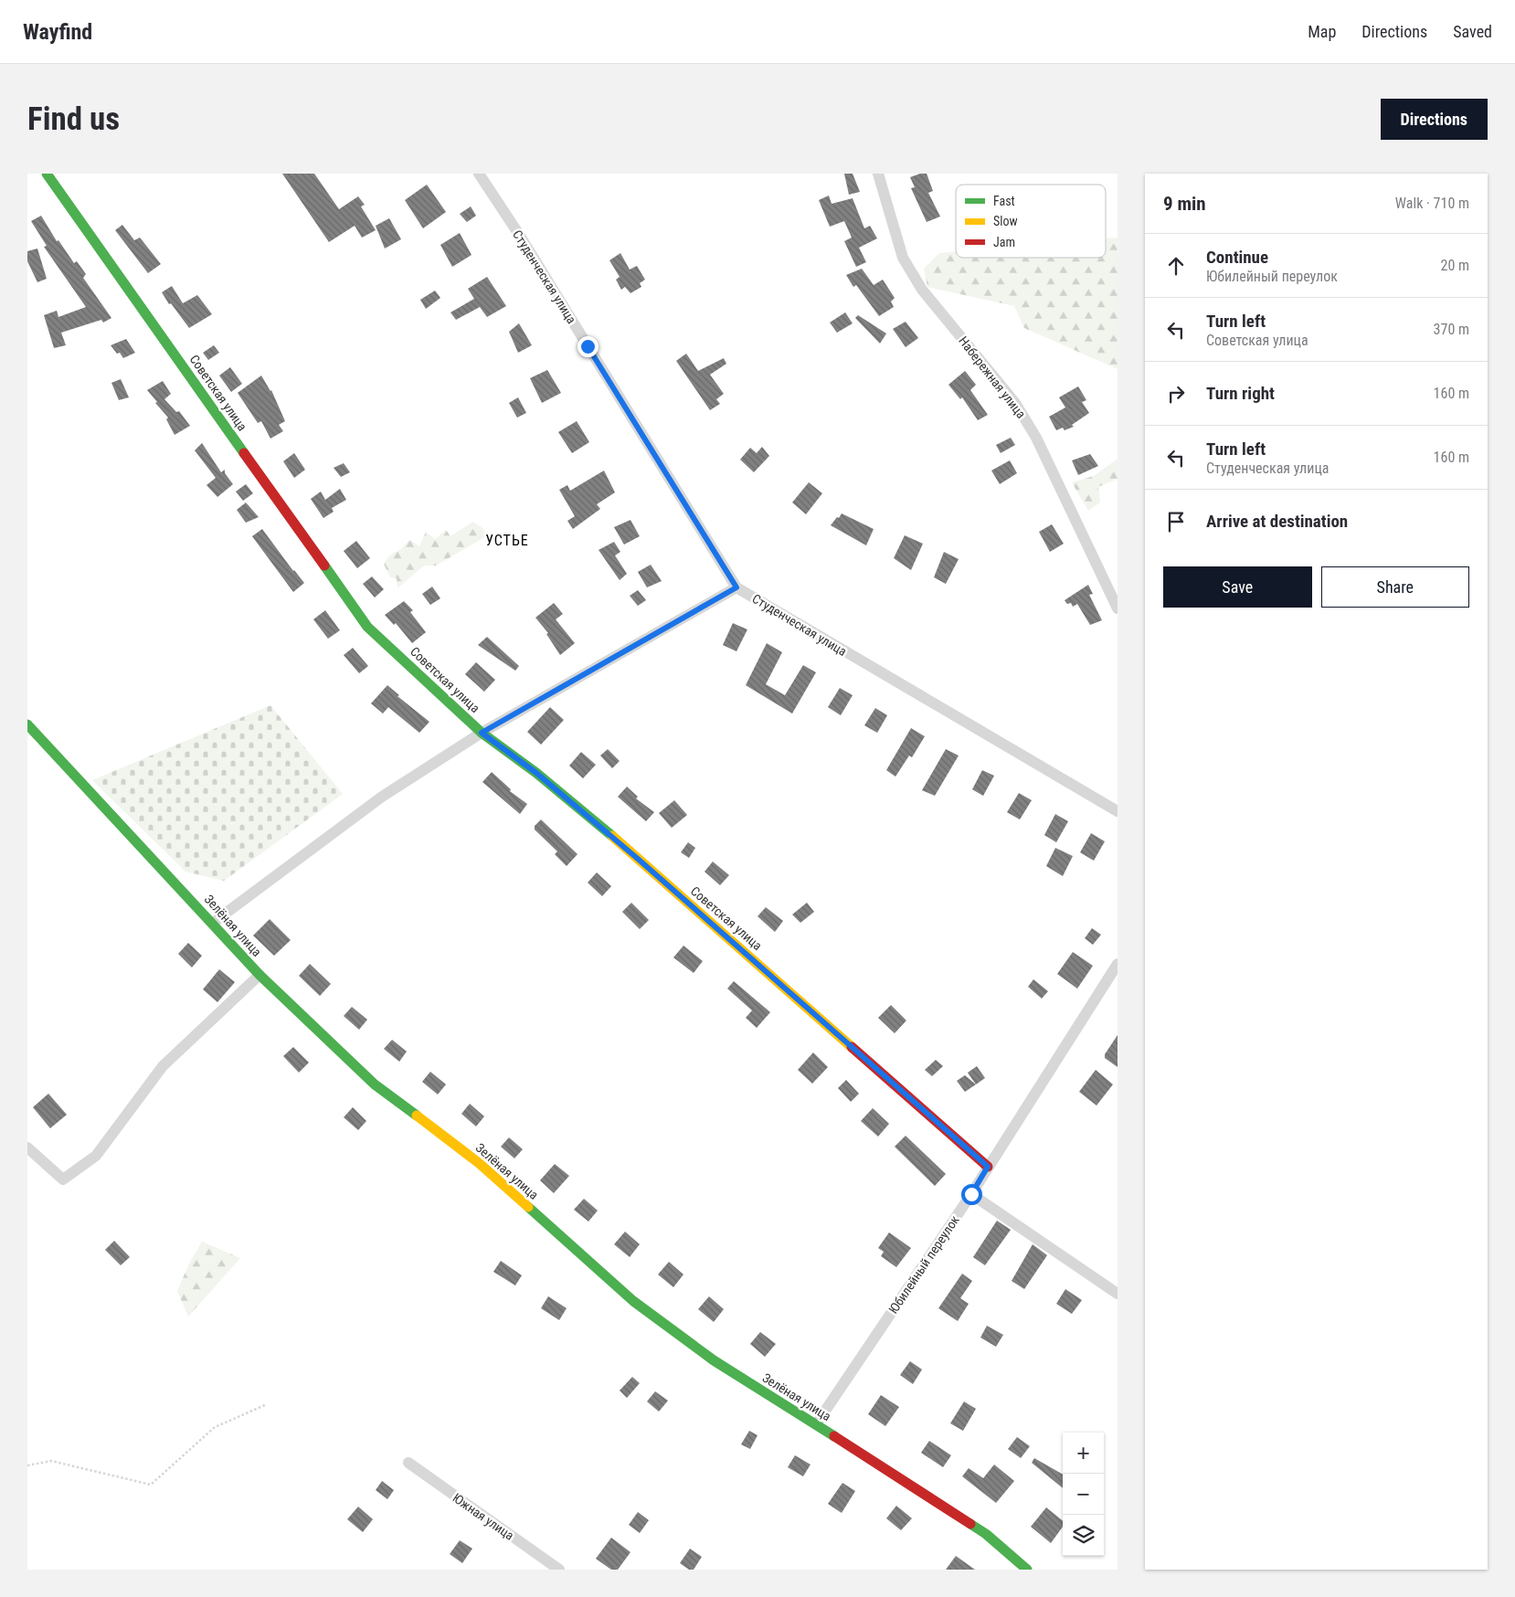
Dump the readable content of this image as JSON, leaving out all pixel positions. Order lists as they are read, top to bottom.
{
  "streets": {
    "street": [
      "Студенческая улица",
      "Набережная улица",
      "Советская улица",
      "Зелёная улица",
      "Юбилейный переулок",
      "Южная улица"
    ]
  },
  "crossings": [
    ["Советская улица", "Юбилейный переулок"],
    ["Зелёная улица", "Юбилейный переулок"]
  ],
  "districts": ["УСТЬЕ"],
  "legend": ["Fast", "Slow", "Jam"],
  "page": {
    "header": "Wayfind",
    "nav": ["Map", "Directions", "Saved"],
    "buttons": [
      "Directions",
      ["Save", "Share"]
    ],
    "title": "Find us",
    "heading": ["9 min", "Walk · 710 m"],
    "list": [
      ["Continue", "Юбилейный переулок", "20 m"],
      ["Turn left", "Советская улица", "370 m"],
      ["Turn right", "160 m"],
      ["Turn left", "Студенческая улица", "160 m"],
      "Arrive at destination"
    ],
    "map_buttons": ["+", "−"]
  }
}
